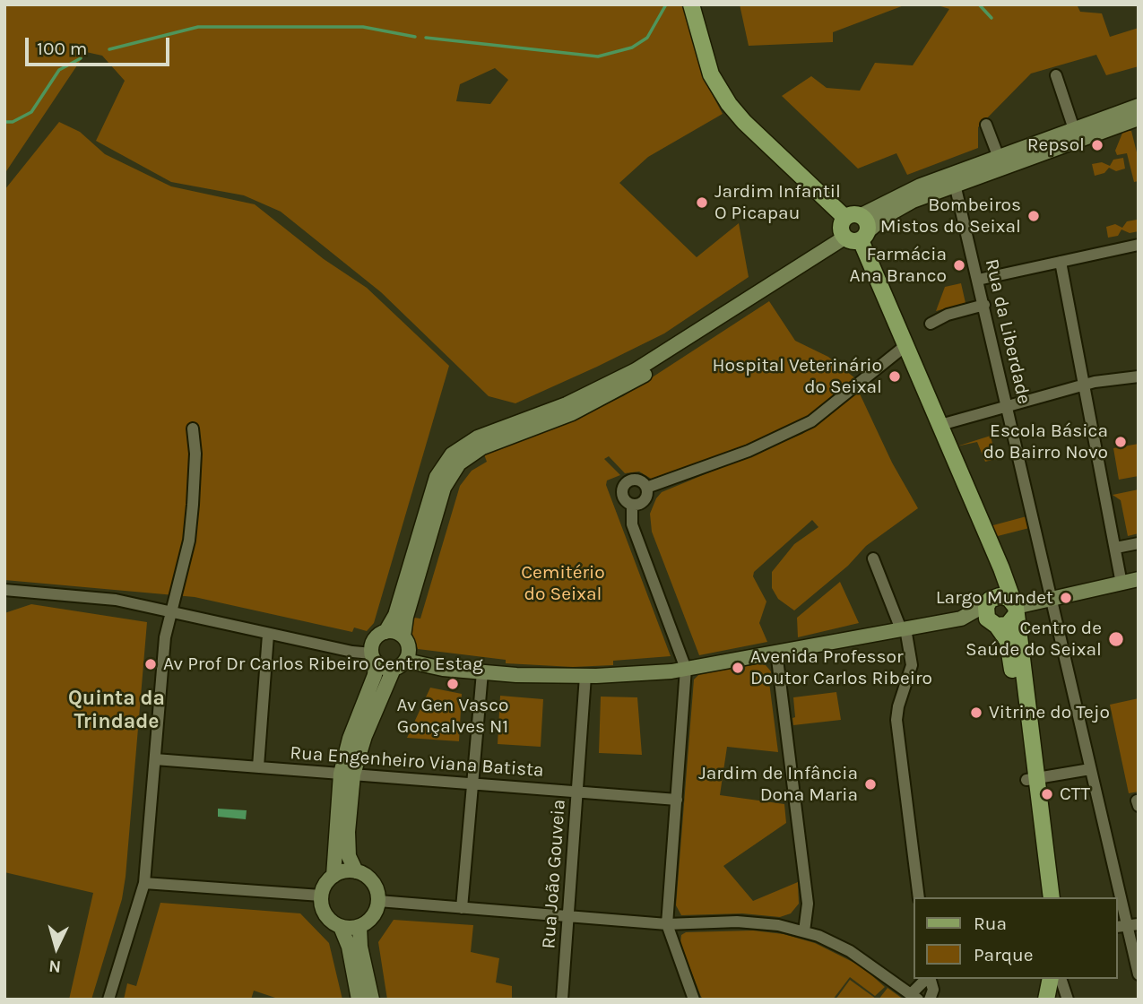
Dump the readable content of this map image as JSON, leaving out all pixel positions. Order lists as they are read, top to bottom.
{
  "streets": {
    "street": ["Rua da Liberdade", "Rua Engenheiro Viana Batista", "Rua João Gouveia"]
  },
  "crossings": [
    ["Rua Engenheiro Viana Batista", "Rua João Gouveia"]
  ],
  "districts": ["Quinta da Trindade"],
  "parks": ["Cemitério do Seixal"],
  "places": [
    "Repsol",
    "Jardim Infantil O Picapau",
    "Bombeiros Mistos do Seixal",
    "Farmácia Ana Branco",
    "Hospital Veterinário do Seixal",
    "Escola Básica do Bairro Novo",
    "Largo Mundet",
    "Centro de Saúde do Seixal",
    "Av Prof Dr Carlos Ribeiro Centro Estag",
    "Avenida Professor Doutor Carlos Ribeiro",
    "Av Gen Vasco Gonçalves N1",
    "Vitrine do Tejo",
    "Jardim de Infância Dona Maria",
    "CTT"
  ],
  "legend": ["Rua", "Parque"],
  "scale_bar": "100 m",
  "north": "bottom"
}
